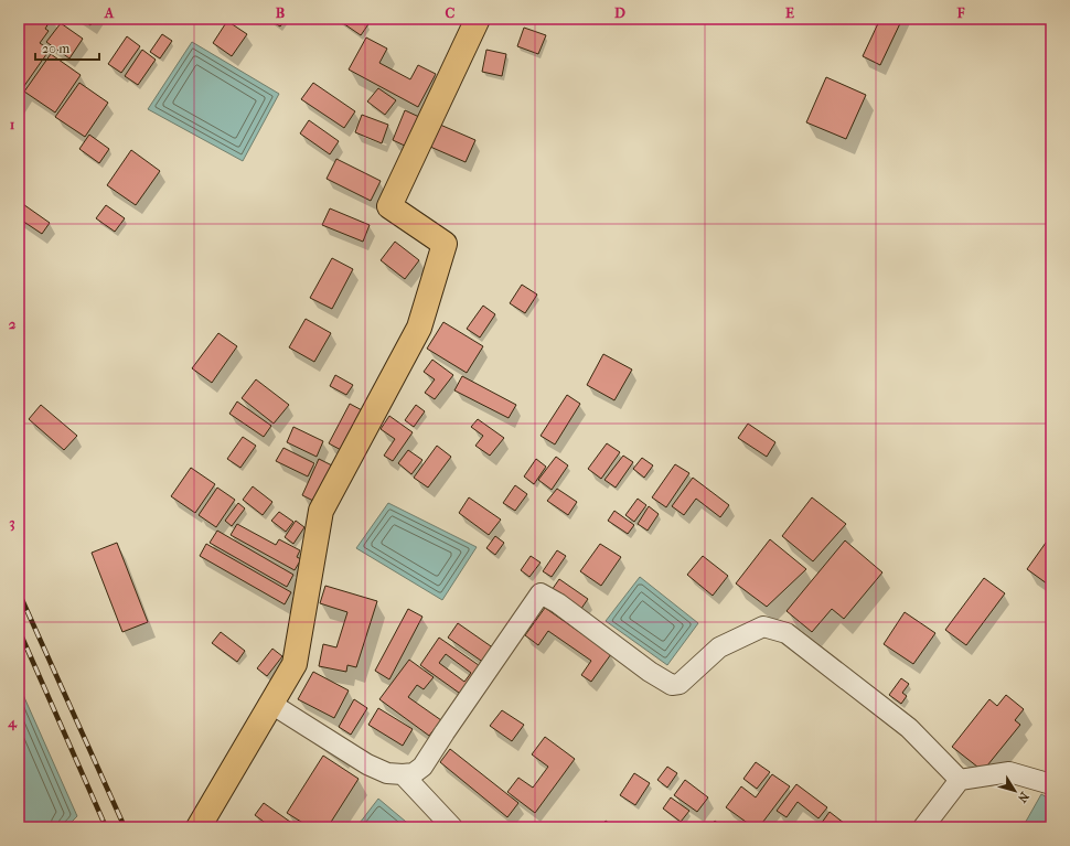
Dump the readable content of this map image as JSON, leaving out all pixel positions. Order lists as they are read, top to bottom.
{
  "scale_bar": "20 m",
  "north": "bottom right",
  "grid": {
    "columns": [
      "A",
      "B",
      "C",
      "D",
      "E",
      "F"
    ],
    "rows": [
      "1",
      "2",
      "3",
      "4"
    ]
  }
}
